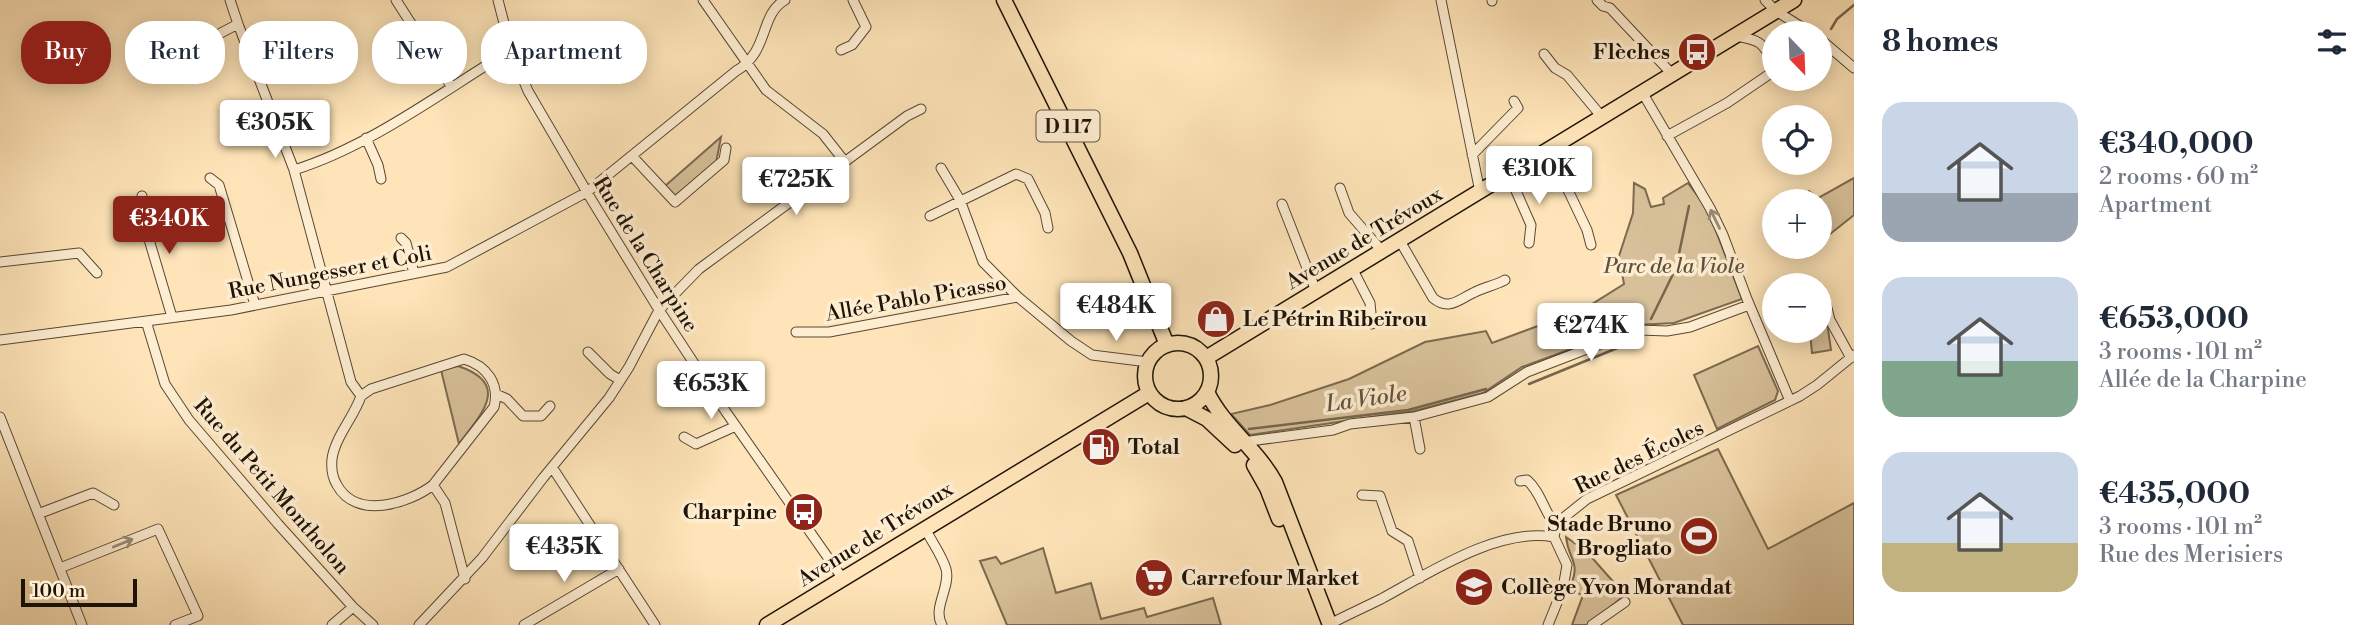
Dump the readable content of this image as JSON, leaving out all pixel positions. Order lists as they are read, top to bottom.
{
  "streets": {
    "main road": ["D 117", "Avenue de Trévoux"],
    "street": [
      "Rue de la Charpine",
      "Rue Nungesser et Coli",
      "Allée Pablo Picasso",
      "Rue des Écoles",
      "Rue du Petit Montholon"
    ]
  },
  "crossings": [
    ["D 117", "Avenue de Trévoux"],
    ["D 117", "Allée Pablo Picasso"],
    ["Avenue de Trévoux", "Rue de la Charpine"],
    ["Avenue de Trévoux", "Allée Pablo Picasso"],
    ["Rue de la Charpine", "Rue Nungesser et Coli"],
    ["Rue Nungesser et Coli", "Rue du Petit Montholon"]
  ],
  "water": ["La Viole"],
  "parks": ["Parc de la Viole"],
  "places": {
    "bus stop": ["Flèches", "Charpine"],
    "shop": ["Le Pétrin Ribeïrou"],
    "fuel station": ["Total"],
    "sports": ["Stade Bruno Brogliato"],
    "supermarket": ["Carrefour Market"],
    "school or university": ["Collège Yvon Morandat"]
  },
  "scale_bar": "100 m",
  "north": "bottom right",
  "page": {
    "heading": "8 homes",
    "map_buttons": ["+", "−"],
    "chip": [
      "Buy",
      "Rent",
      "Filters",
      "New",
      "Apartment"
    ],
    "list": [
      {
        "name": "€340,000",
        "note": "2 rooms · 60 m² · Apartment"
      },
      {
        "name": "€653,000",
        "note": "3 rooms · 101 m² · Allée de la Charpine"
      },
      {
        "name": "€435,000",
        "note": "3 rooms · 101 m² · Rue des Merisiers"
      }
    ],
    "price": [
      "€305K",
      "€310K",
      "€725K",
      "€340K",
      "€484K",
      "€274K",
      "€653K",
      "€435K"
    ],
    "scale": "100 m"
  }
}
